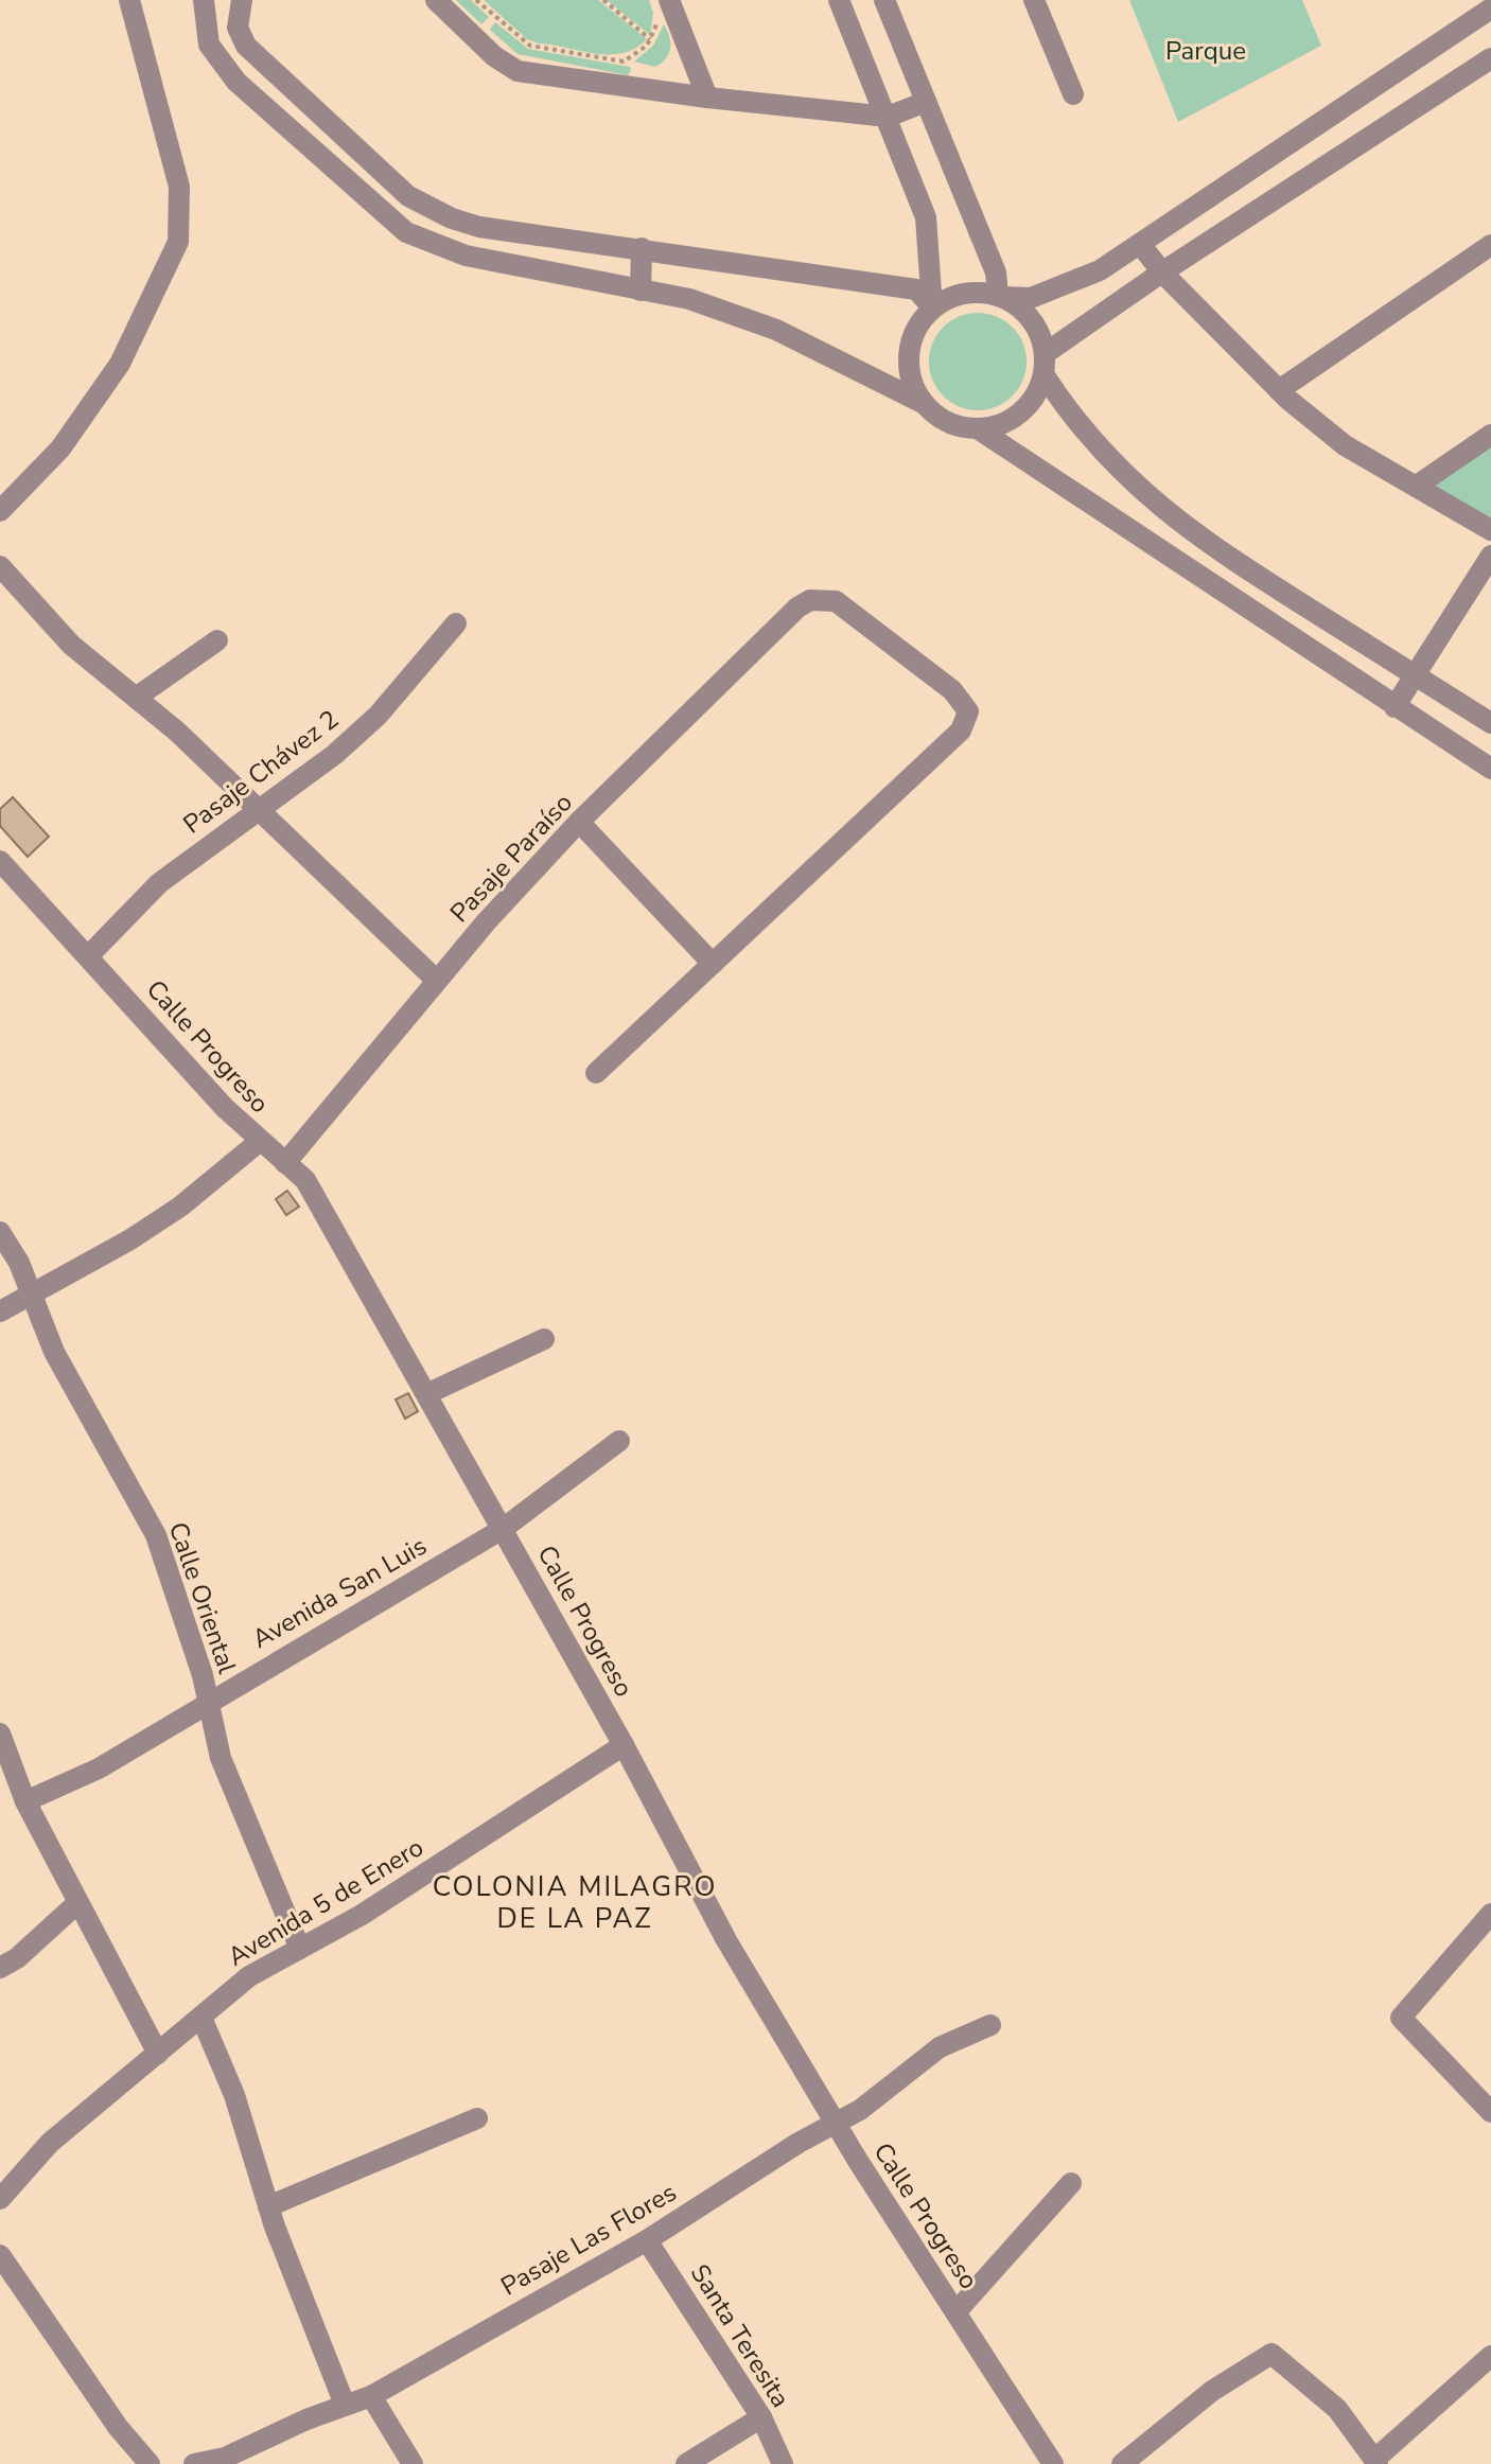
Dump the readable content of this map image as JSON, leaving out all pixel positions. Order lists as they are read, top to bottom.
{
  "streets": {
    "street": [
      "Pasaje Chávez 2",
      "Pasaje Paraíso",
      "Calle Progreso",
      "Avenida San Luis",
      "Calle Oriental",
      "Avenida 5 de Enero",
      "Pasaje Las Flores",
      "Santa Teresita"
    ]
  },
  "crossings": [
    ["Pasaje Chávez 2", "Calle Progreso"],
    ["Pasaje Paraíso", "Calle Progreso"],
    ["Calle Progreso", "Avenida San Luis"],
    ["Calle Progreso", "Avenida 5 de Enero"],
    ["Calle Progreso", "Pasaje Las Flores"],
    ["Avenida San Luis", "Calle Oriental"],
    ["Calle Oriental", "Avenida 5 de Enero"],
    ["Pasaje Las Flores", "Santa Teresita"]
  ],
  "districts": ["COLONIA MILAGRO DE LA PAZ"],
  "parks": ["Parque"]
}
